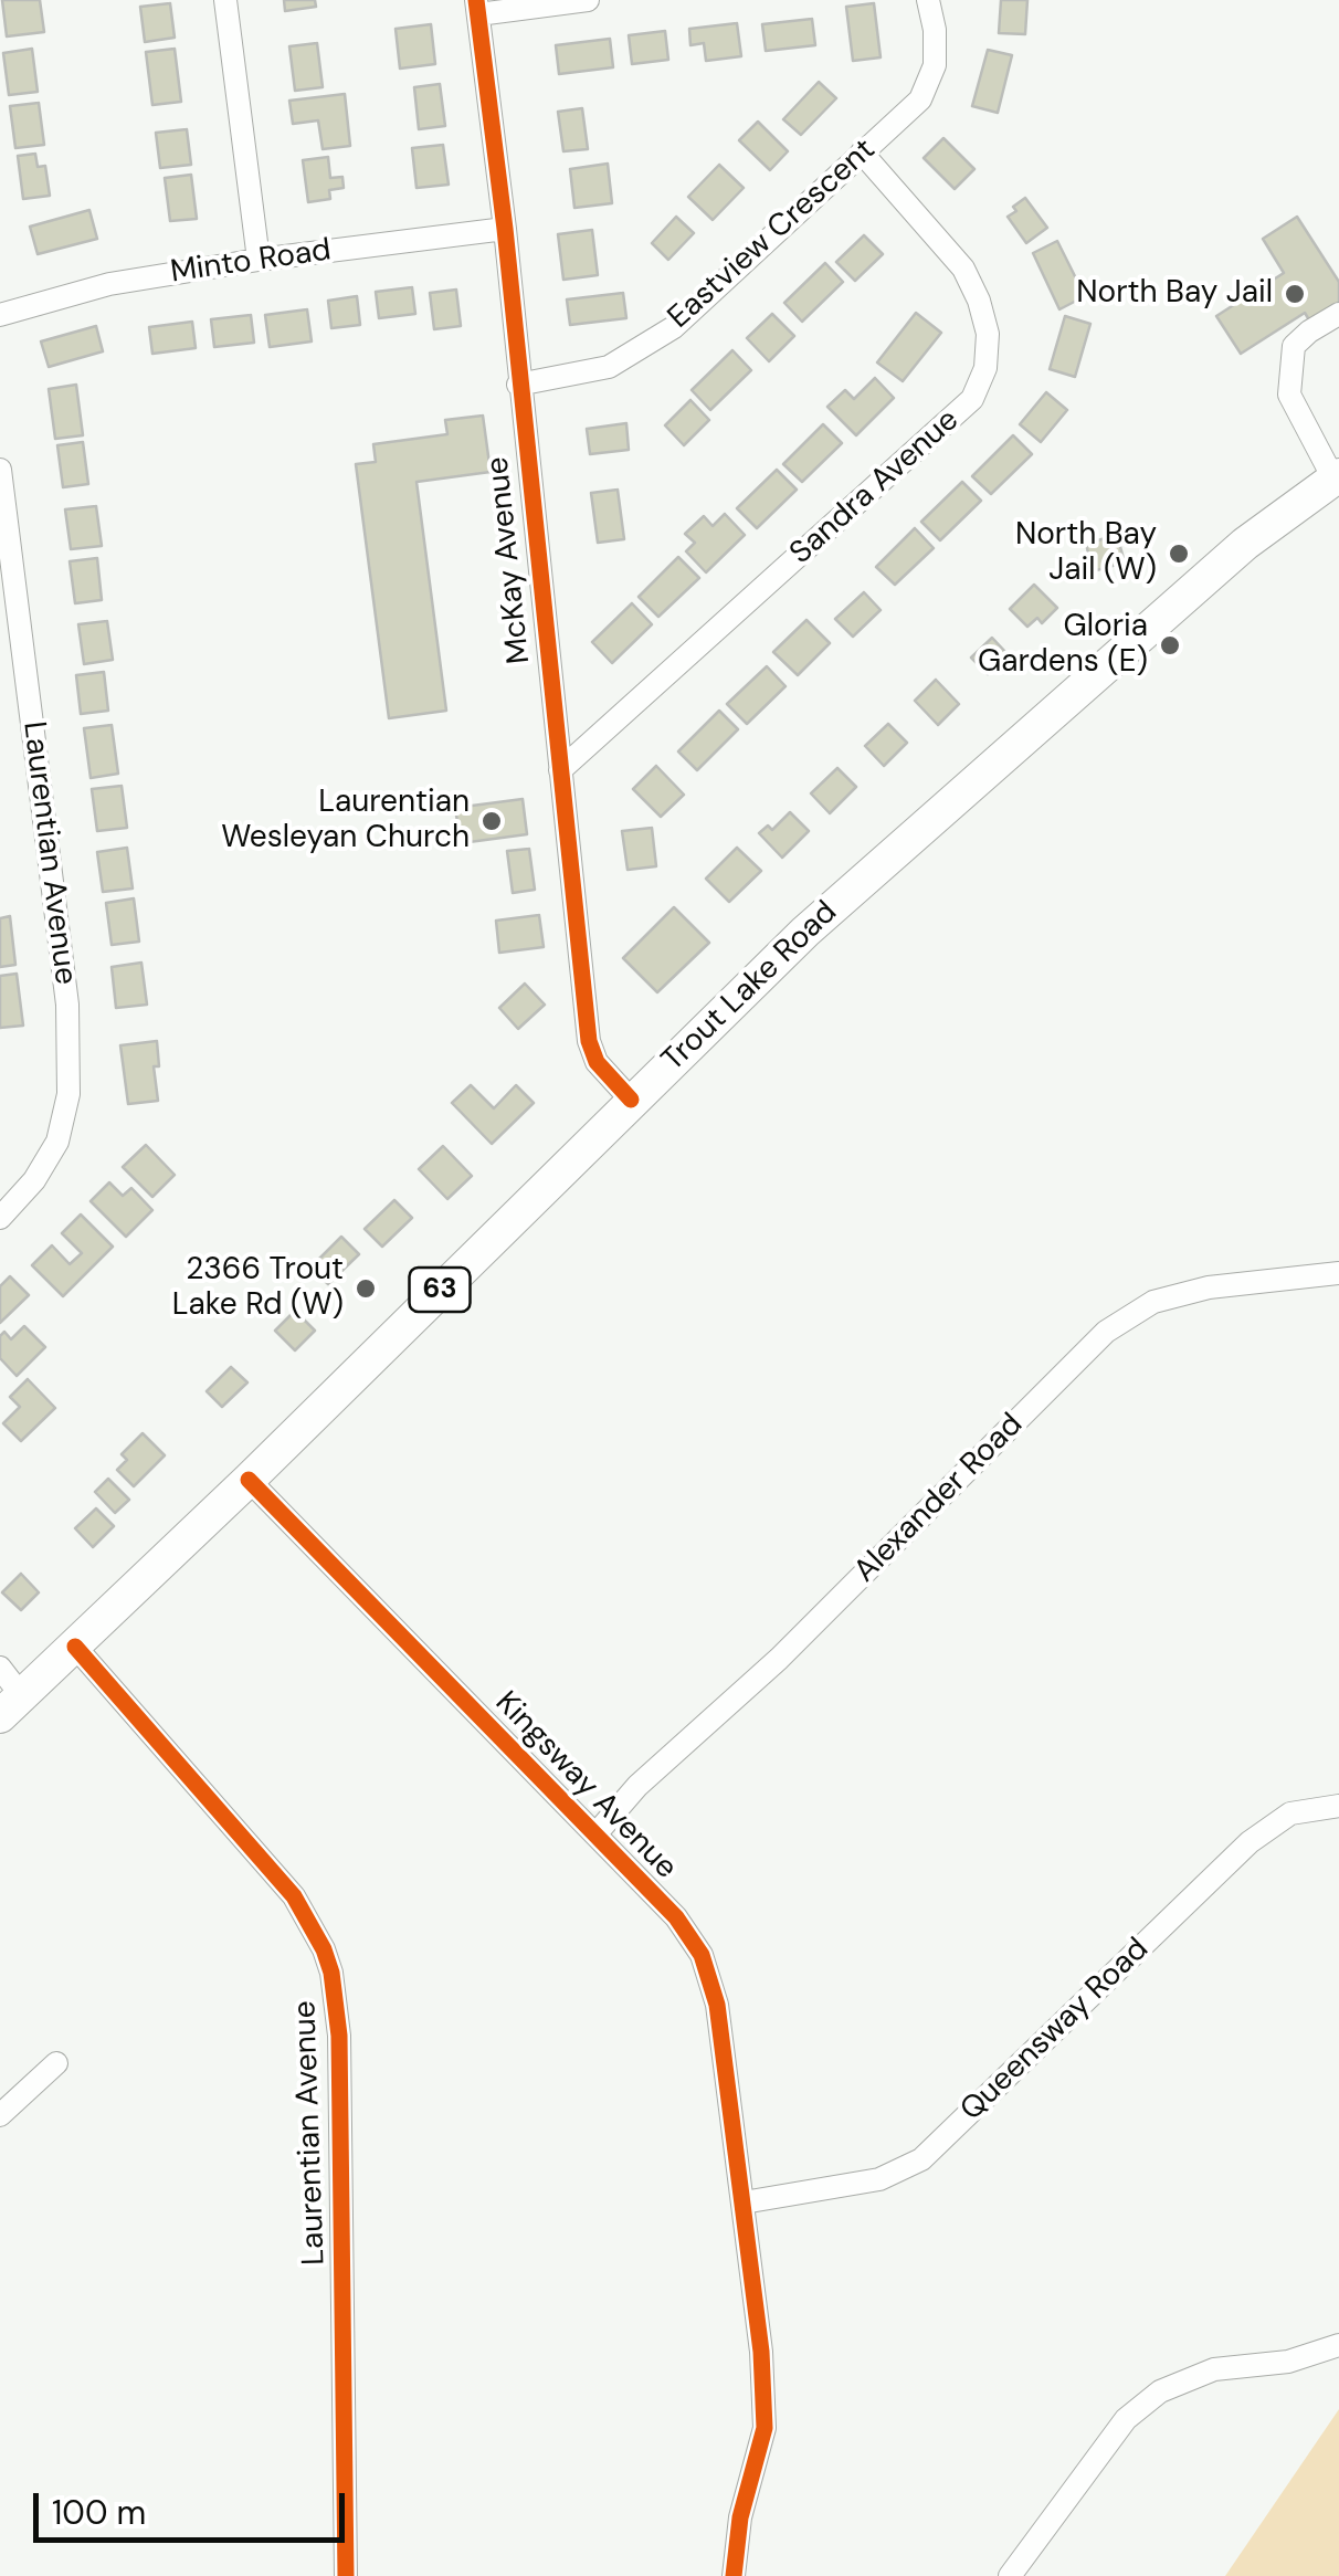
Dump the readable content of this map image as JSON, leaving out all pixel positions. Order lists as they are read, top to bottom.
{
  "streets": {
    "main road": ["Trout Lake Road", "63"],
    "street": [
      "Eastview Crescent",
      "Minto Road",
      "Sandra Avenue",
      "McKay Avenue",
      "Laurentian Avenue",
      "Alexander Road",
      "Kingsway Avenue",
      "Queensway Road"
    ]
  },
  "crossings": [
    ["Eastview Crescent", "Sandra Avenue"],
    ["Eastview Crescent", "McKay Avenue"],
    ["Minto Road", "McKay Avenue"],
    ["Sandra Avenue", "McKay Avenue"],
    ["McKay Avenue", "Trout Lake Road"],
    ["Laurentian Avenue", "Trout Lake Road"],
    ["Trout Lake Road", "Kingsway Avenue"],
    ["Alexander Road", "Kingsway Avenue"],
    ["Kingsway Avenue", "Queensway Road"]
  ],
  "places": [
    "North Bay Jail",
    "North Bay Jail (W)",
    "Gloria Gardens (E)",
    "Laurentian Wesleyan Church",
    "2366 Trout Lake Rd (W)"
  ],
  "scale_bar": "100 m"
}
